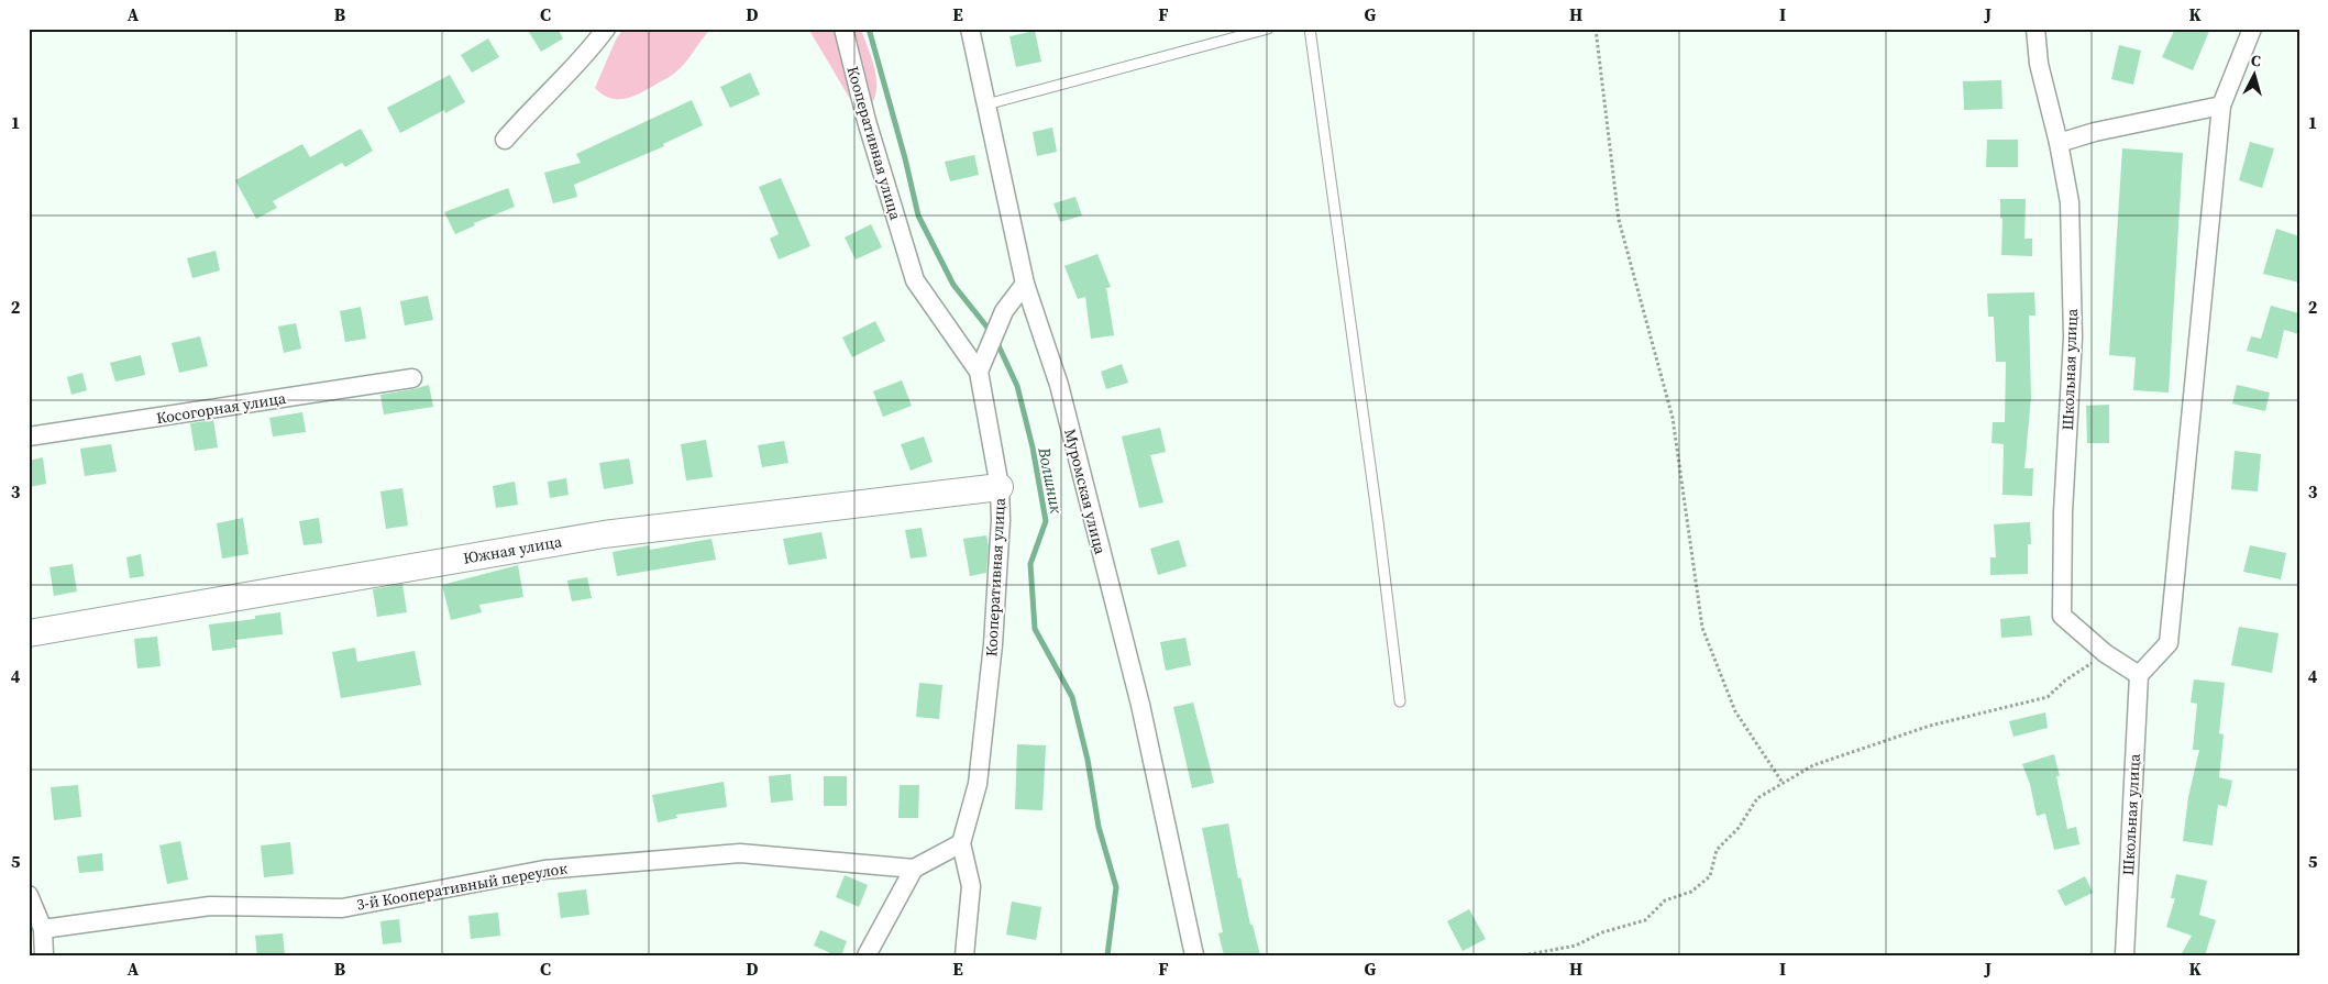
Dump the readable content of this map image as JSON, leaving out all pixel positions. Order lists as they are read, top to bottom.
{
  "streets": {
    "street": [
      "Кооперативная улица",
      "Школьная улица",
      "Косогорная улица",
      "Муромская улица",
      "Южная улица",
      "3-й Кооперативный переулок"
    ]
  },
  "crossings": [
    ["Кооперативная улица", "Южная улица"]
  ],
  "water": ["Волшник"],
  "north": "top",
  "grid": {
    "columns": [
      "A",
      "B",
      "C",
      "D",
      "E",
      "F",
      "G",
      "H",
      "I",
      "J",
      "K"
    ],
    "rows": [
      "1",
      "2",
      "3",
      "4",
      "5"
    ]
  }
}
